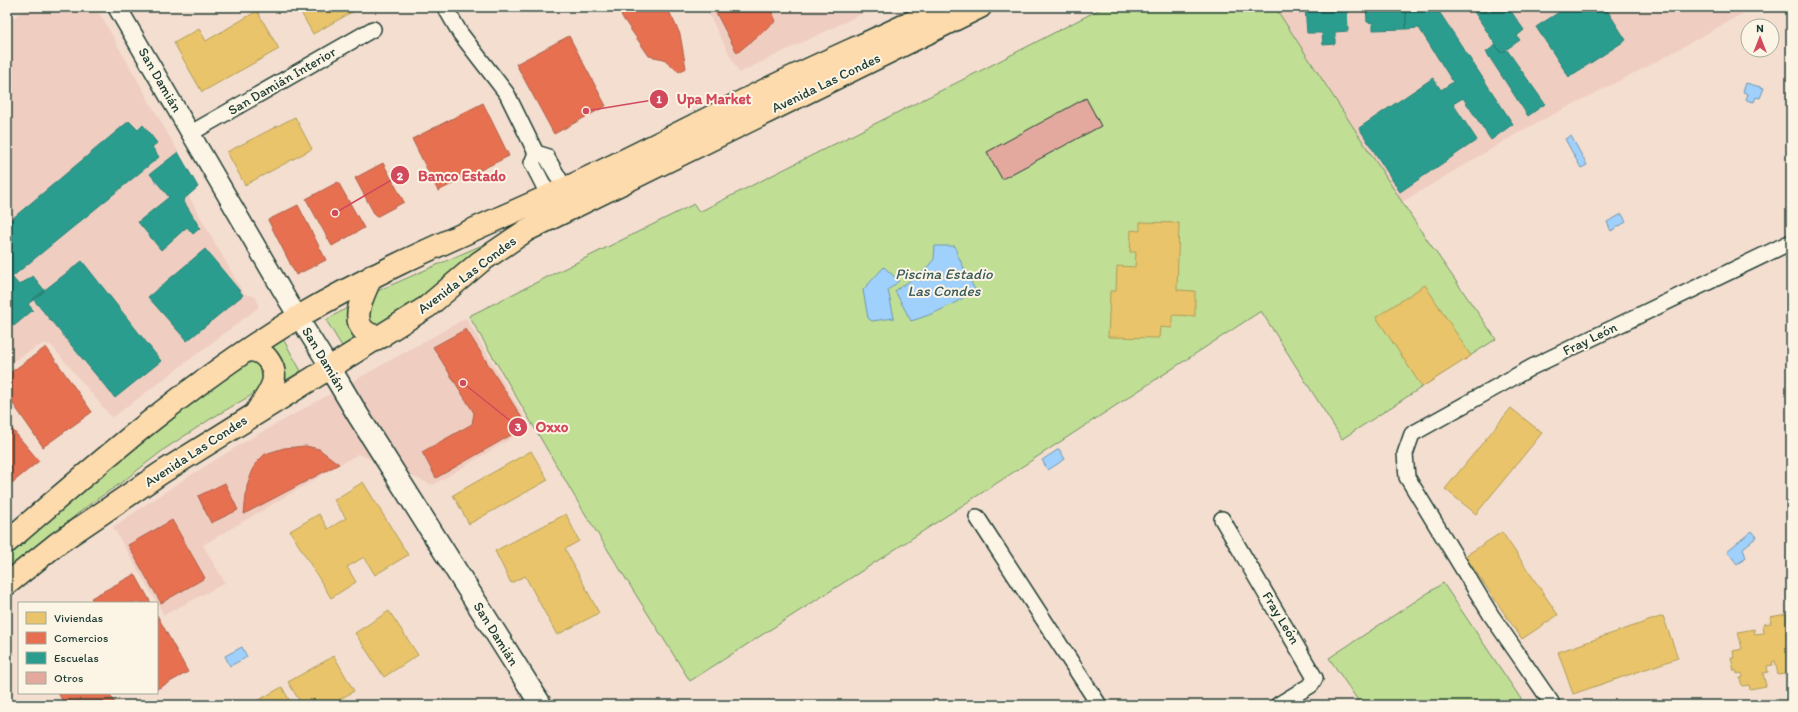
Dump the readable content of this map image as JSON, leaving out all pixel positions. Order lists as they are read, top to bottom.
{
  "streets": {
    "main road": ["San Damián", "Avenida Las Condes"],
    "street": ["San Damián Interior", "Fray León"]
  },
  "crossings": [
    ["San Damián", "San Damián Interior"],
    ["San Damián", "Avenida Las Condes"]
  ],
  "water": ["Piscina Estadio Las Condes"],
  "places": ["Upa Market", "Banco Estado", "Oxxo"],
  "legend": [
    "Viviendas",
    "Comercios",
    "Escuelas",
    "Otros"
  ],
  "north": "top"
}
